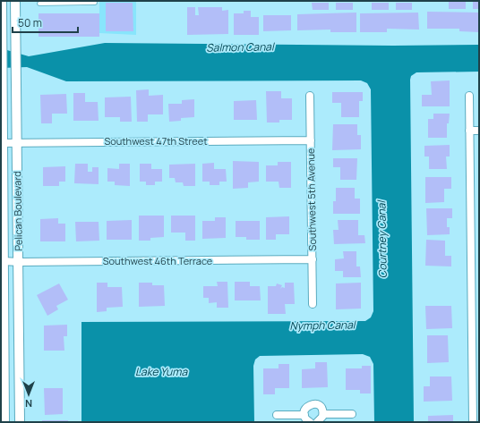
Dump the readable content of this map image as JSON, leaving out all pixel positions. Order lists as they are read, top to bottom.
{
  "streets": {
    "street": [
      "Southwest 47th Street",
      "Southwest 5th Avenue",
      "Pelican Boulevard",
      "Southwest 46th Terrace"
    ]
  },
  "crossings": [
    ["Southwest 47th Street", "Southwest 5th Avenue"],
    ["Southwest 47th Street", "Pelican Boulevard"],
    ["Southwest 5th Avenue", "Southwest 46th Terrace"],
    ["Pelican Boulevard", "Southwest 46th Terrace"]
  ],
  "water": [
    "Salmon Canal",
    "Courtney Canal",
    "Nymph Canal",
    "Lake Yuma"
  ],
  "scale_bar": "50 m",
  "north": "bottom"
}
